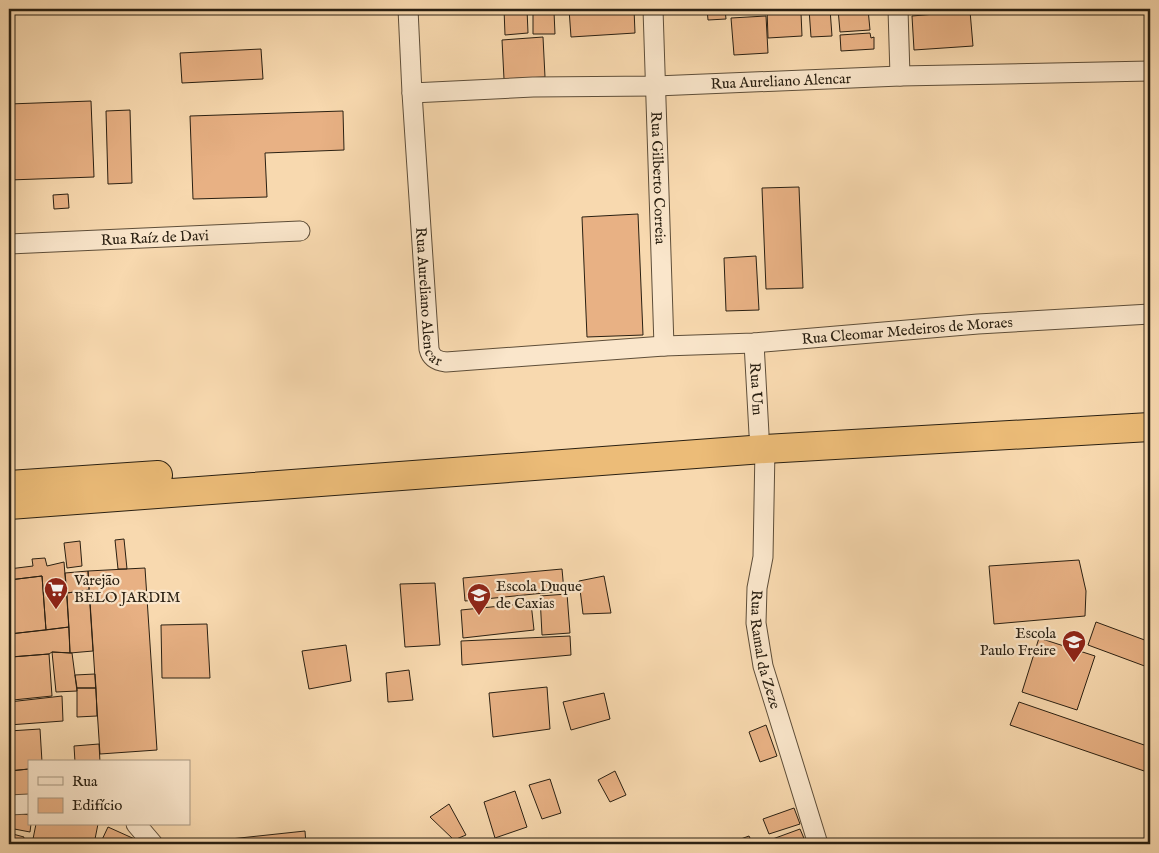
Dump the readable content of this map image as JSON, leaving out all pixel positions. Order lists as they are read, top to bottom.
{
  "streets": {
    "street": [
      "Rua Aureliano Alencar",
      "Rua Gilberto Correia",
      "Rua Raíz de Davi",
      "Rua Cleomar Medeiros de Moraes",
      "Rua Um",
      "Rua Ramal da Zeze"
    ]
  },
  "crossings": [
    ["Rua Aureliano Alencar", "Rua Gilberto Correia"],
    ["Rua Aureliano Alencar", "Rua Cleomar Medeiros de Moraes"],
    ["Rua Gilberto Correia", "Rua Cleomar Medeiros de Moraes"],
    ["Rua Cleomar Medeiros de Moraes", "Rua Um"],
    ["Rua Um", "Rua Ramal da Zeze"]
  ],
  "places": {
    "supermarket": ["Varejão BELO JARDIM"],
    "school or university": ["Escola Duque de Caxias", "Escola Paulo Freire"]
  },
  "legend": ["Rua", "Edifício"]
}
